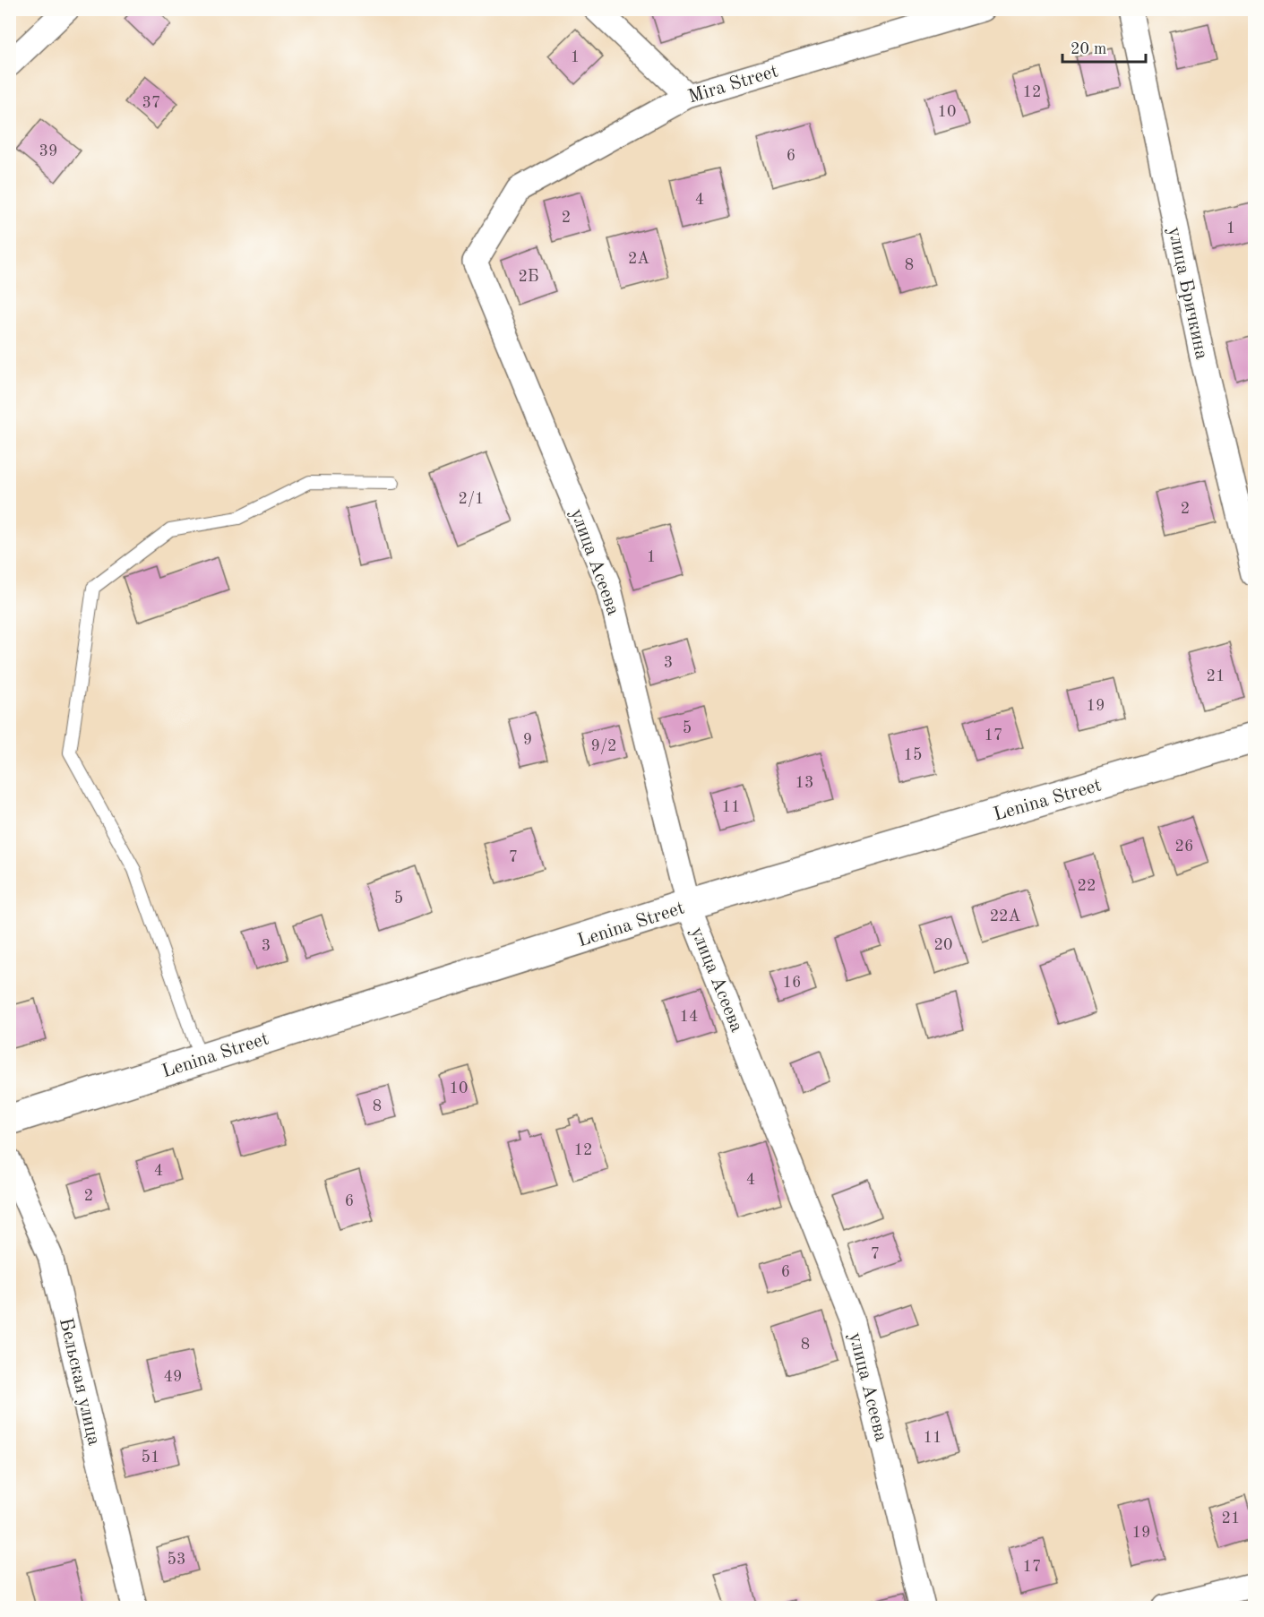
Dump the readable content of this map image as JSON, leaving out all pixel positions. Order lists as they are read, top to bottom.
{
  "streets": {
    "street": [
      "Mira Street",
      "улица Бричкина",
      "улица Асеева",
      "Lenina Street",
      "Бельская улица"
    ]
  },
  "crossings": [
    ["Mira Street", "улица Асеева"],
    ["улица Асеева", "Lenina Street"]
  ],
  "house_numbers": [
    "1",
    "12",
    "37",
    "10",
    "39",
    "6",
    "4",
    "2",
    "1",
    "2А",
    "8",
    "2Б",
    "2/1",
    "2",
    "1",
    "3",
    "21",
    "19",
    "5",
    "17",
    "9",
    "9/2",
    "15",
    "13",
    "11",
    "26",
    "7",
    "22",
    "5",
    "22А",
    "20",
    "3",
    "16",
    "14",
    "10",
    "8",
    "12",
    "4",
    "4",
    "2",
    "6",
    "7",
    "6",
    "8",
    "49",
    "11",
    "51",
    "21",
    "19",
    "53",
    "17"
  ],
  "scale_bar": "20 m"
}
